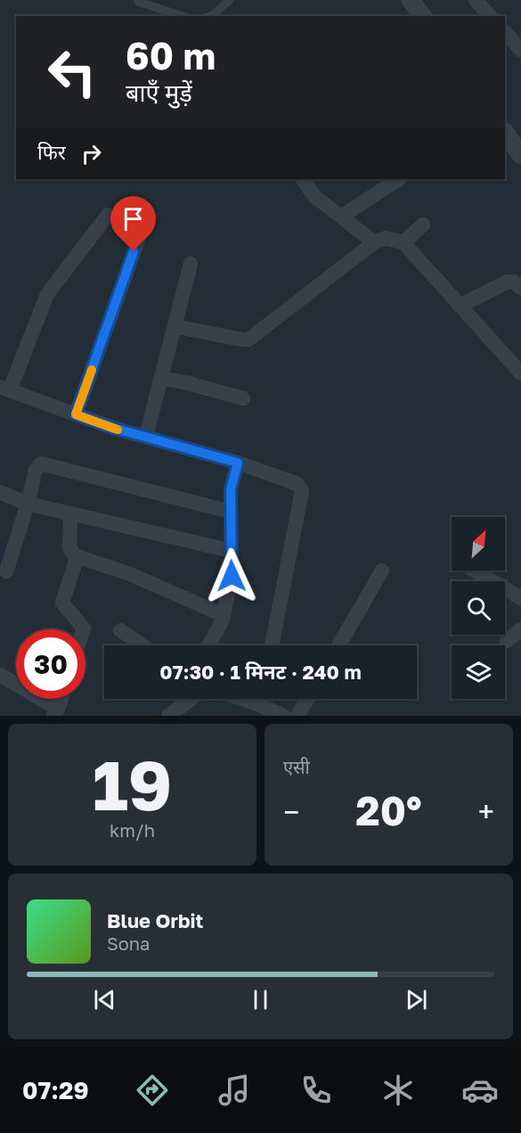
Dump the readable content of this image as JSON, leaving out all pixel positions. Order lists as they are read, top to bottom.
{
  "north": "top right",
  "page": {
    "turn": ["60 m", "बाएँ मुड़ें"],
    "then": "फिर",
    "limit": "30",
    "trip": "07:30 · 1 मिनट · 240 m",
    "tile": [
      ["19", "km/h"],
      "एसी"
    ],
    "heat": ["−", "20°", "+"],
    "song": ["Blue Orbit", "Sona"],
    "tabs": "07:29"
  }
}
